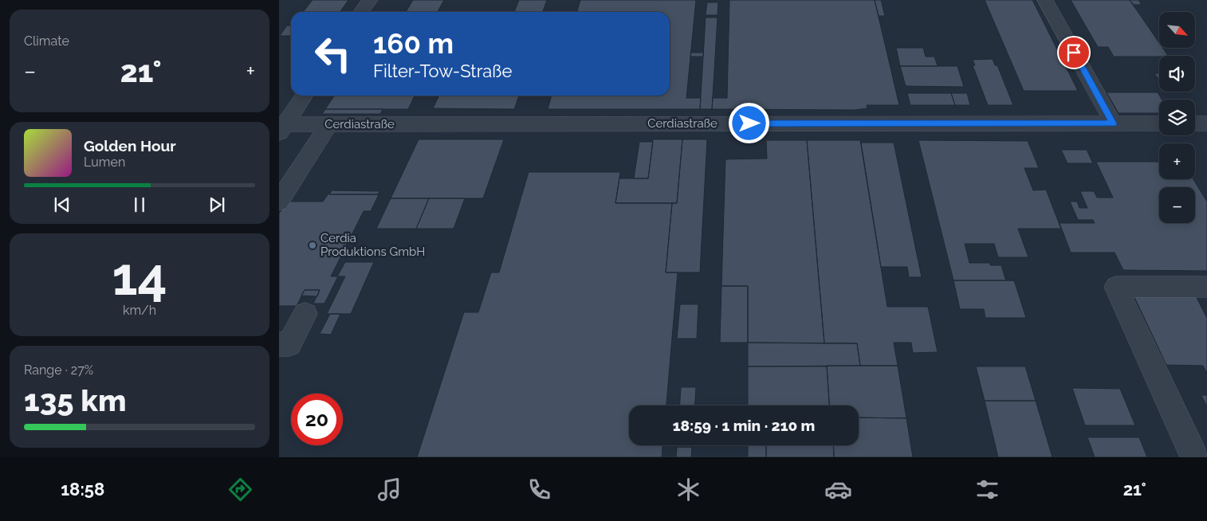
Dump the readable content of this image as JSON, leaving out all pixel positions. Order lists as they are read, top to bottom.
{
  "streets": {
    "street": ["Cerdiastraße"]
  },
  "places": ["Cerdia Produktions GmbH"],
  "north": "bottom right",
  "page": {
    "tile": [
      "Climate",
      ["14", "km/h"],
      ["Range · 27%", "135 km"]
    ],
    "map_buttons": ["+", "−"],
    "turn": ["160 m", "Filter-Tow-Straße"],
    "heat": ["−", "21°", "+"],
    "song": ["Golden Hour", "Lumen"],
    "limit": "20",
    "trip": "18:59 · 1 min · 210 m",
    "tabs": ["18:58", "21°"]
  }
}
